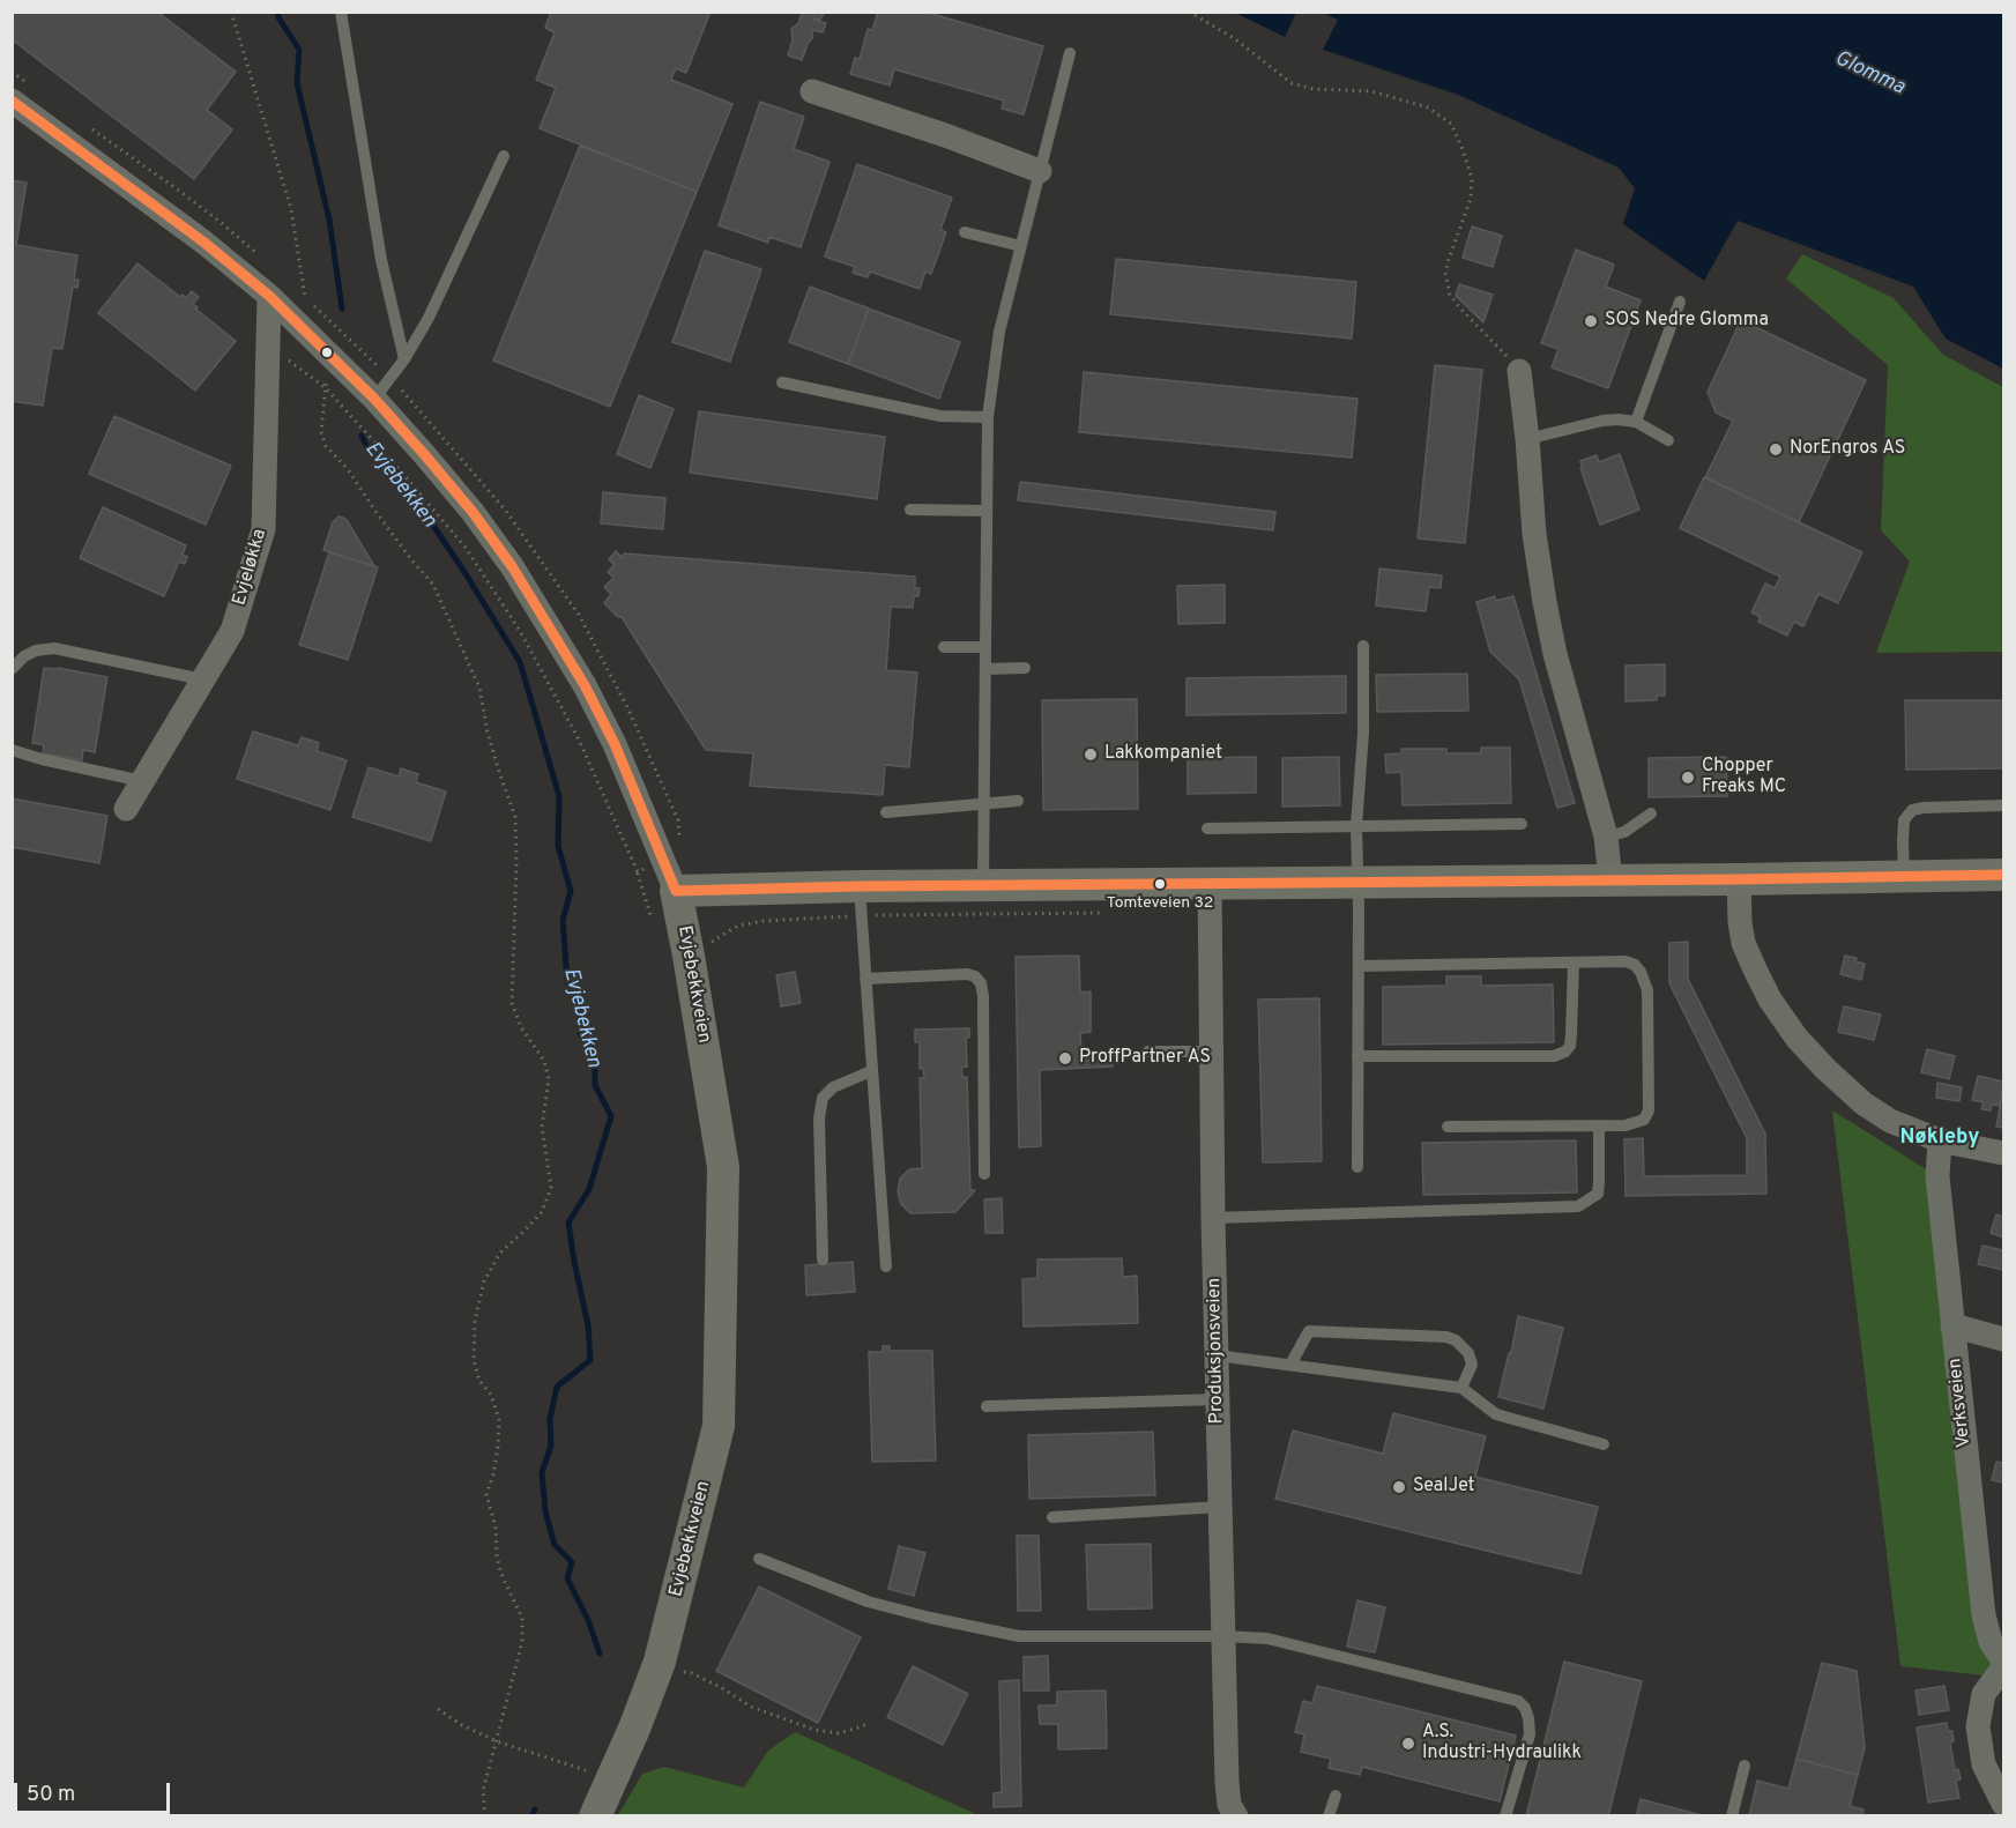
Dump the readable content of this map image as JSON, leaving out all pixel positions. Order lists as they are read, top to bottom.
{
  "streets": {
    "street": [
      "Evjeløkka",
      "Evjebekkveien",
      "Produksjonsveien",
      "Verksveien"
    ]
  },
  "crossings": [
    ["Evjeløkka", "Evjebekkveien"]
  ],
  "districts": ["Nøkleby"],
  "water": ["Glomma", "Evjebekken"],
  "places": [
    "SOS Nedre Glomma",
    "NorEngros AS",
    "Lakkompaniet",
    "Chopper Freaks MC",
    "Tomteveien 32",
    "ProffPartner AS",
    "SealJet",
    "A.S. Industri-Hydraulikk"
  ],
  "scale_bar": "50 m"
}
